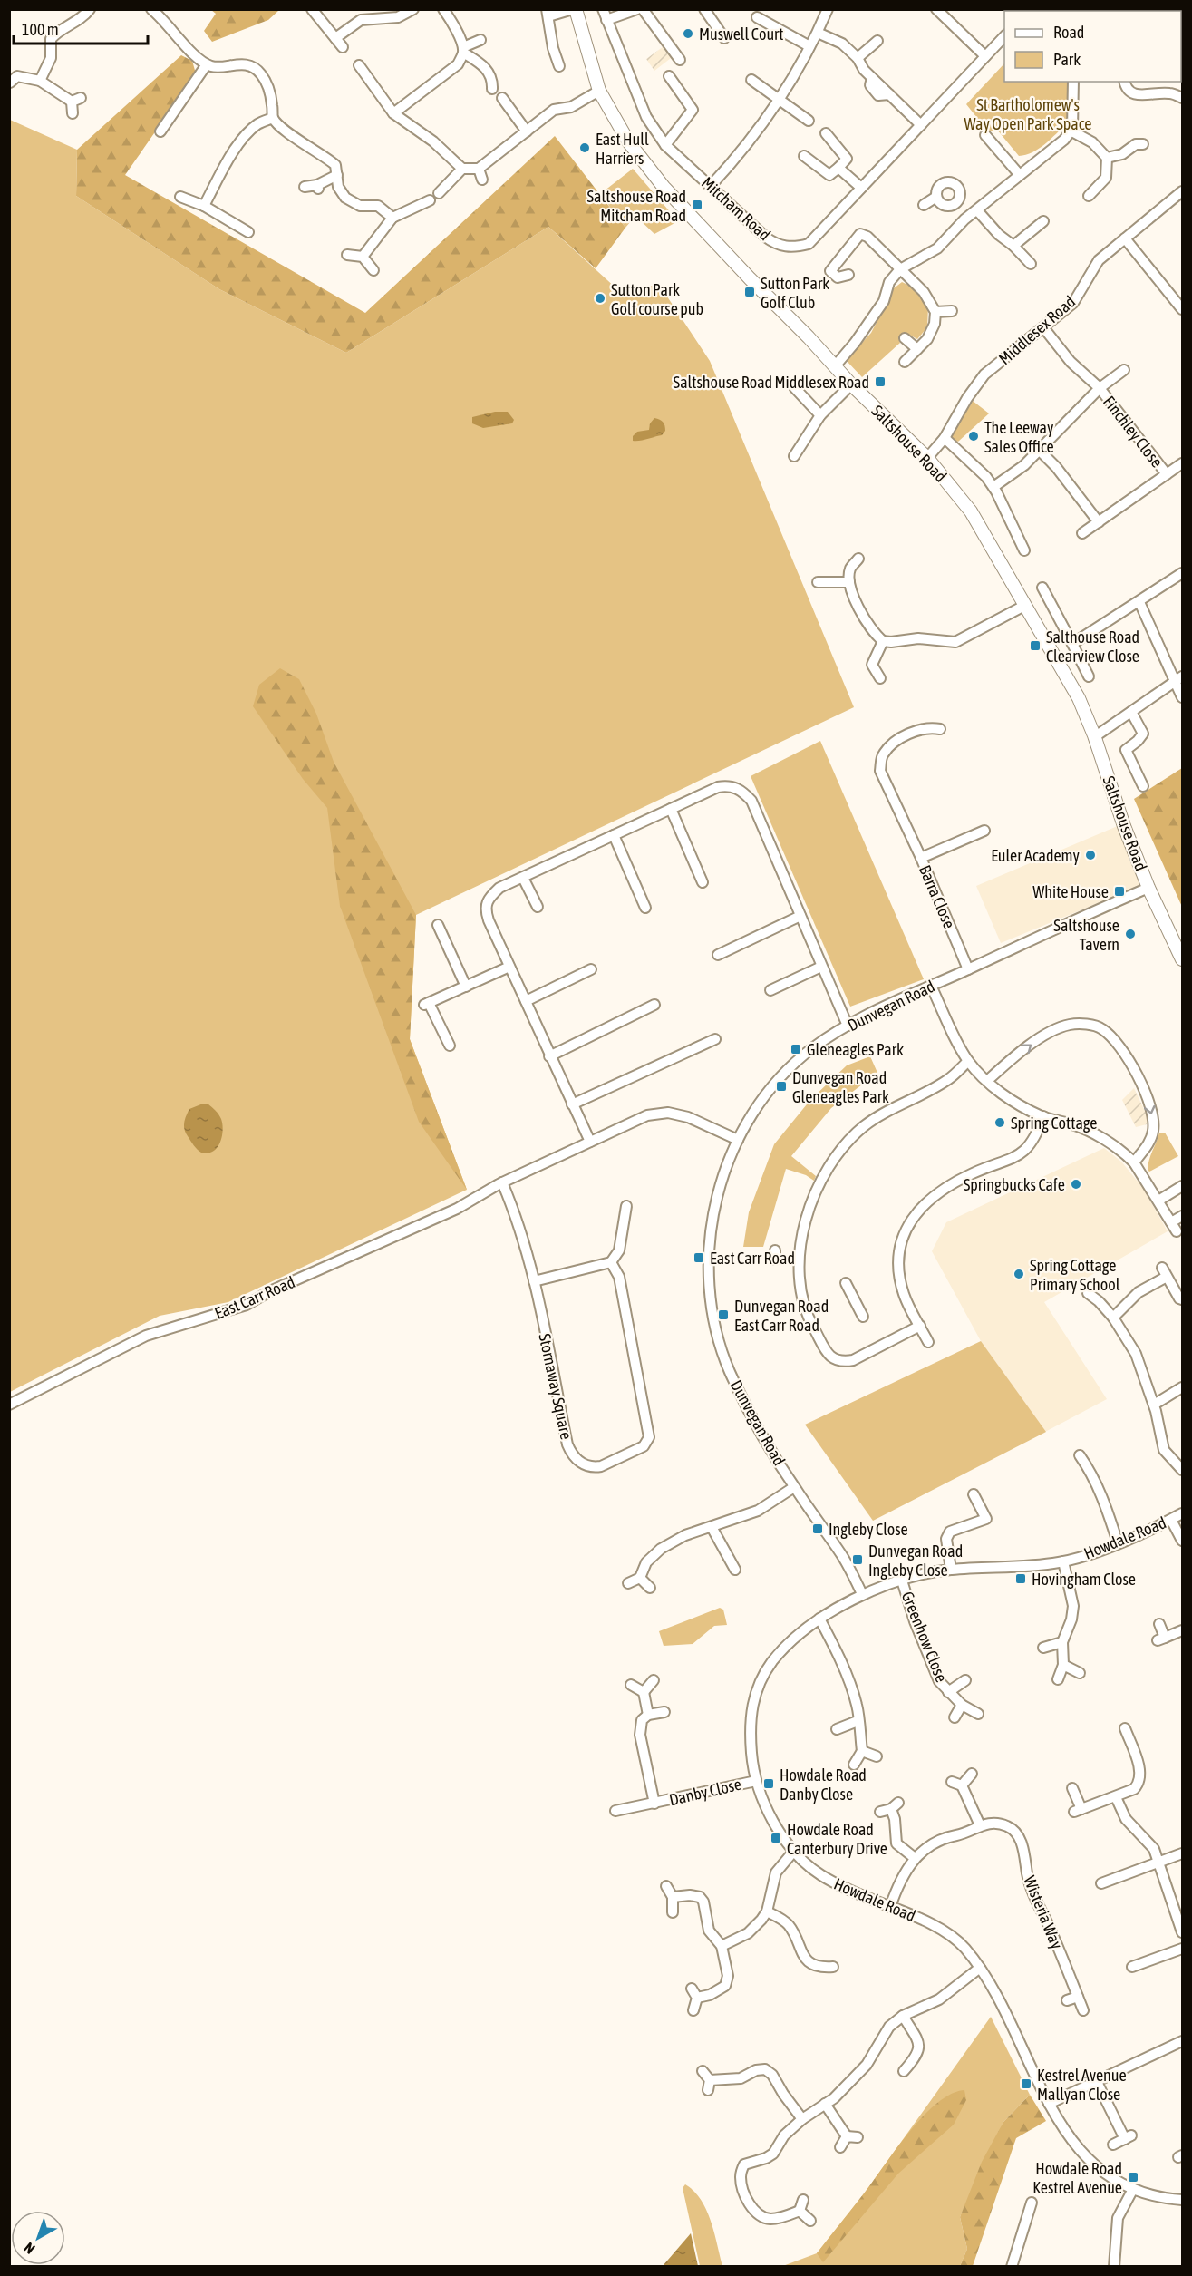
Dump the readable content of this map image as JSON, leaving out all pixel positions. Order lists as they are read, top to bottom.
{
  "streets": {
    "main road": ["Saltshouse Road"],
    "street": [
      "Mitcham Road",
      "Middlesex Road",
      "Finchley Close",
      "Barra Close",
      "Dunvegan Road",
      "East Carr Road",
      "Stornaway Square",
      "Howdale Road",
      "Greenhow Close",
      "Danby Close",
      "Wisteria Way"
    ]
  },
  "crossings": [
    ["Middlesex Road", "Finchley Close"],
    ["Middlesex Road", "Saltshouse Road"],
    ["Saltshouse Road", "Dunvegan Road"],
    ["Barra Close", "Dunvegan Road"],
    ["Dunvegan Road", "East Carr Road"],
    ["Dunvegan Road", "Howdale Road"],
    ["East Carr Road", "Stornaway Square"],
    ["Howdale Road", "Greenhow Close"],
    ["Howdale Road", "Danby Close"],
    ["Howdale Road", "Wisteria Way"]
  ],
  "parks": ["St Bartholomew's Way Open Park Space"],
  "places": {
    "other": [
      "Muswell Court",
      "East Hull Harriers",
      "Sutton Park Golf course pub",
      "The Leeway Sales Office",
      "Euler Academy",
      "Saltshouse Tavern",
      "Spring Cottage",
      "Springbucks Cafe",
      "Spring Cottage Primary School"
    ],
    "transit": [
      "Saltshouse Road Mitcham Road",
      "Sutton Park Golf Club",
      "Saltshouse Road Middlesex Road",
      "Salthouse Road Clearview Close",
      "White House",
      "Gleneagles Park",
      "Dunvegan Road Gleneagles Park",
      "East Carr Road",
      "Dunvegan Road East Carr Road",
      "Ingleby Close",
      "Dunvegan Road Ingleby Close",
      "Hovingham Close",
      "Howdale Road Danby Close",
      "Howdale Road Canterbury Drive",
      "Kestrel Avenue Mallyan Close",
      "Howdale Road Kestrel Avenue"
    ]
  },
  "legend": ["Road", "Park"],
  "scale_bar": "100 m",
  "north": "bottom left"
}
